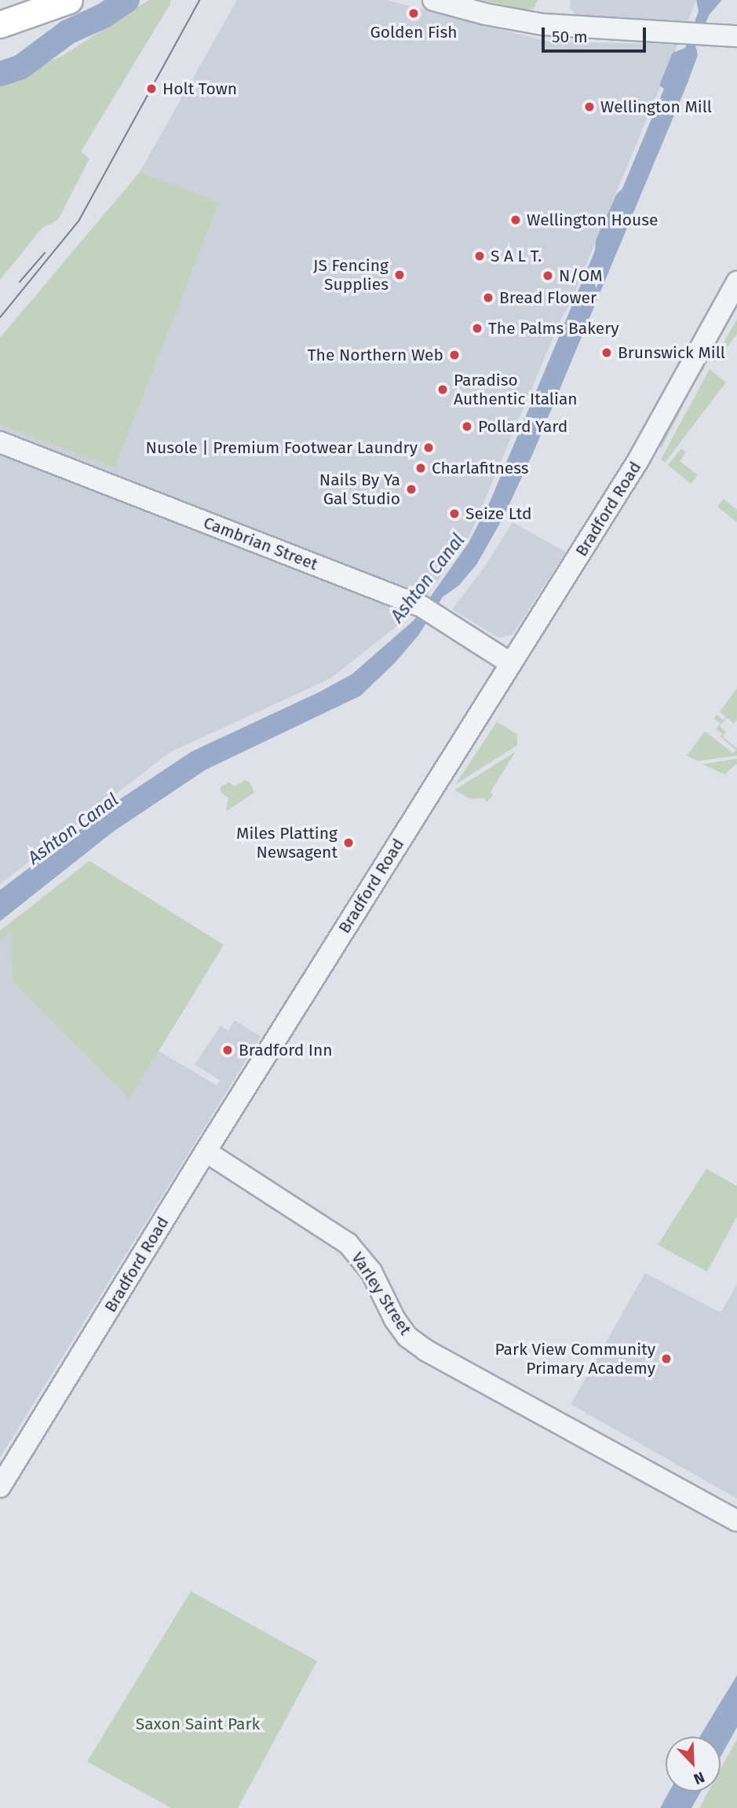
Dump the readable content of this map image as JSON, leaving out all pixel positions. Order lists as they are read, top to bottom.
{
  "streets": {
    "street": ["Bradford Road", "Cambrian Street", "Varley Street"]
  },
  "crossings": [
    ["Bradford Road", "Cambrian Street"],
    ["Bradford Road", "Varley Street"]
  ],
  "water": ["Ashton Canal"],
  "parks": ["Saxon Saint Park"],
  "places": [
    "Golden Fish",
    "Holt Town",
    "Wellington Mill",
    "Wellington House",
    "S A L T.",
    "JS Fencing Supplies",
    "N/OM",
    "Bread Flower",
    "The Palms Bakery",
    "Brunswick Mill",
    "The Northern Web",
    "Paradiso Authentic Italian",
    "Pollard Yard",
    "Nusole | Premium Footwear Laundry",
    "Charlafitness",
    "Nails By Ya Gal Studio",
    "Seize Ltd",
    "Miles Platting Newsagent",
    "Bradford Inn",
    "Park View Community Primary Academy"
  ],
  "scale_bar": "50 m",
  "north": "bottom right"
}
